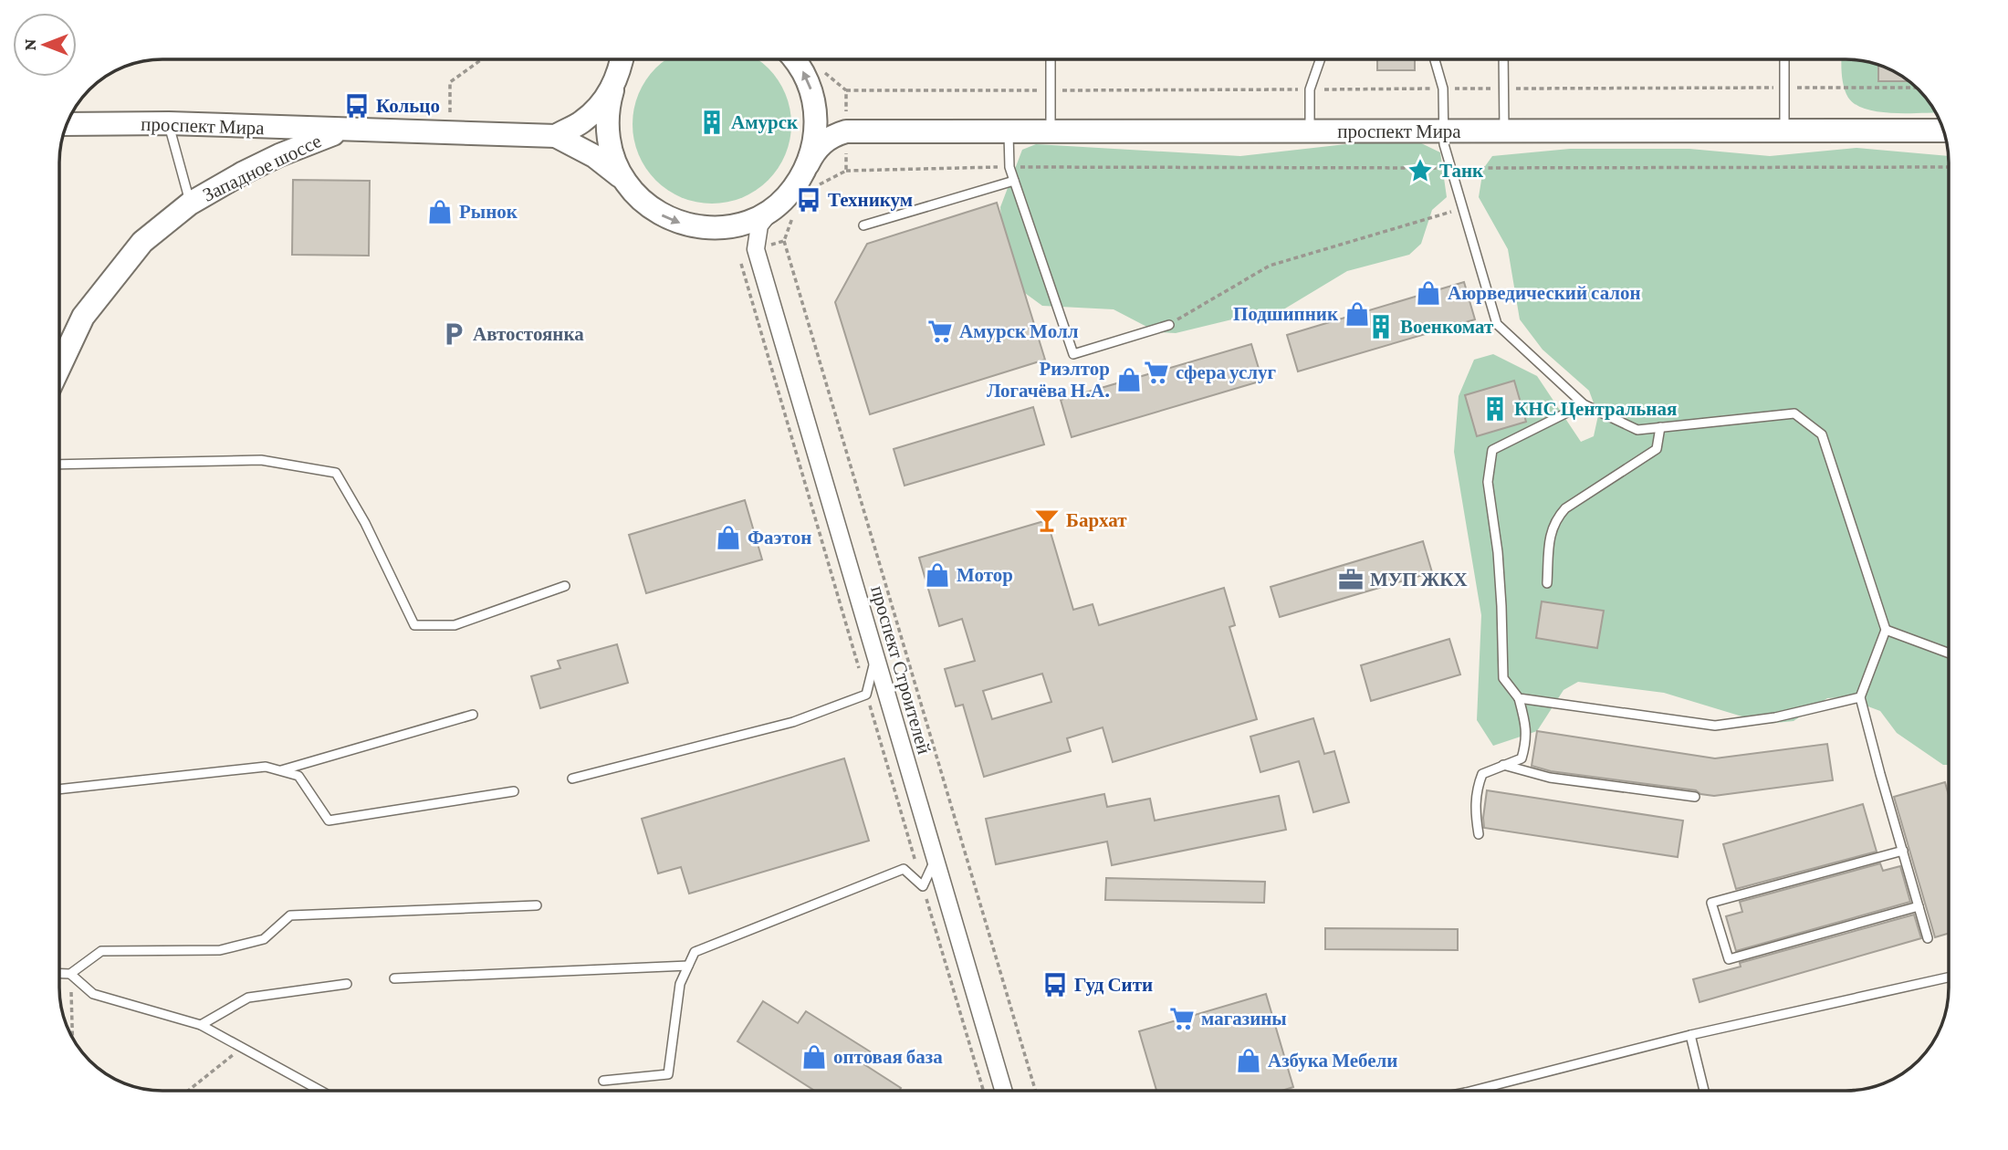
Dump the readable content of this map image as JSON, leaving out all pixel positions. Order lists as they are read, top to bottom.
{
  "streets": {
    "street": ["проспект Мира", "Западное шоссе", "проспект Строителей"]
  },
  "crossings": [
    ["проспект Мира", "Западное шоссе"]
  ],
  "places": {
    "bus stop": ["Кольцо", "Техникум", "Гуд Сити"],
    "building": ["Амурск", "Военкомат", "КНС Центральная"],
    "place": ["Танк"],
    "shop": [
      "Рынок",
      "Аюрведический салон",
      "Подшипник",
      "Риэлтор Логачёва Н.А.",
      "Фаэтон",
      "Мотор",
      "оптовая база",
      "Азбука Мебели"
    ],
    "supermarket": ["Амурск Молл", "сфера услуг", "магазины"],
    "parking": ["Автостоянка"],
    "bar": ["Бархат"],
    "office": ["МУП ЖКХ"]
  },
  "north": "left"
}
